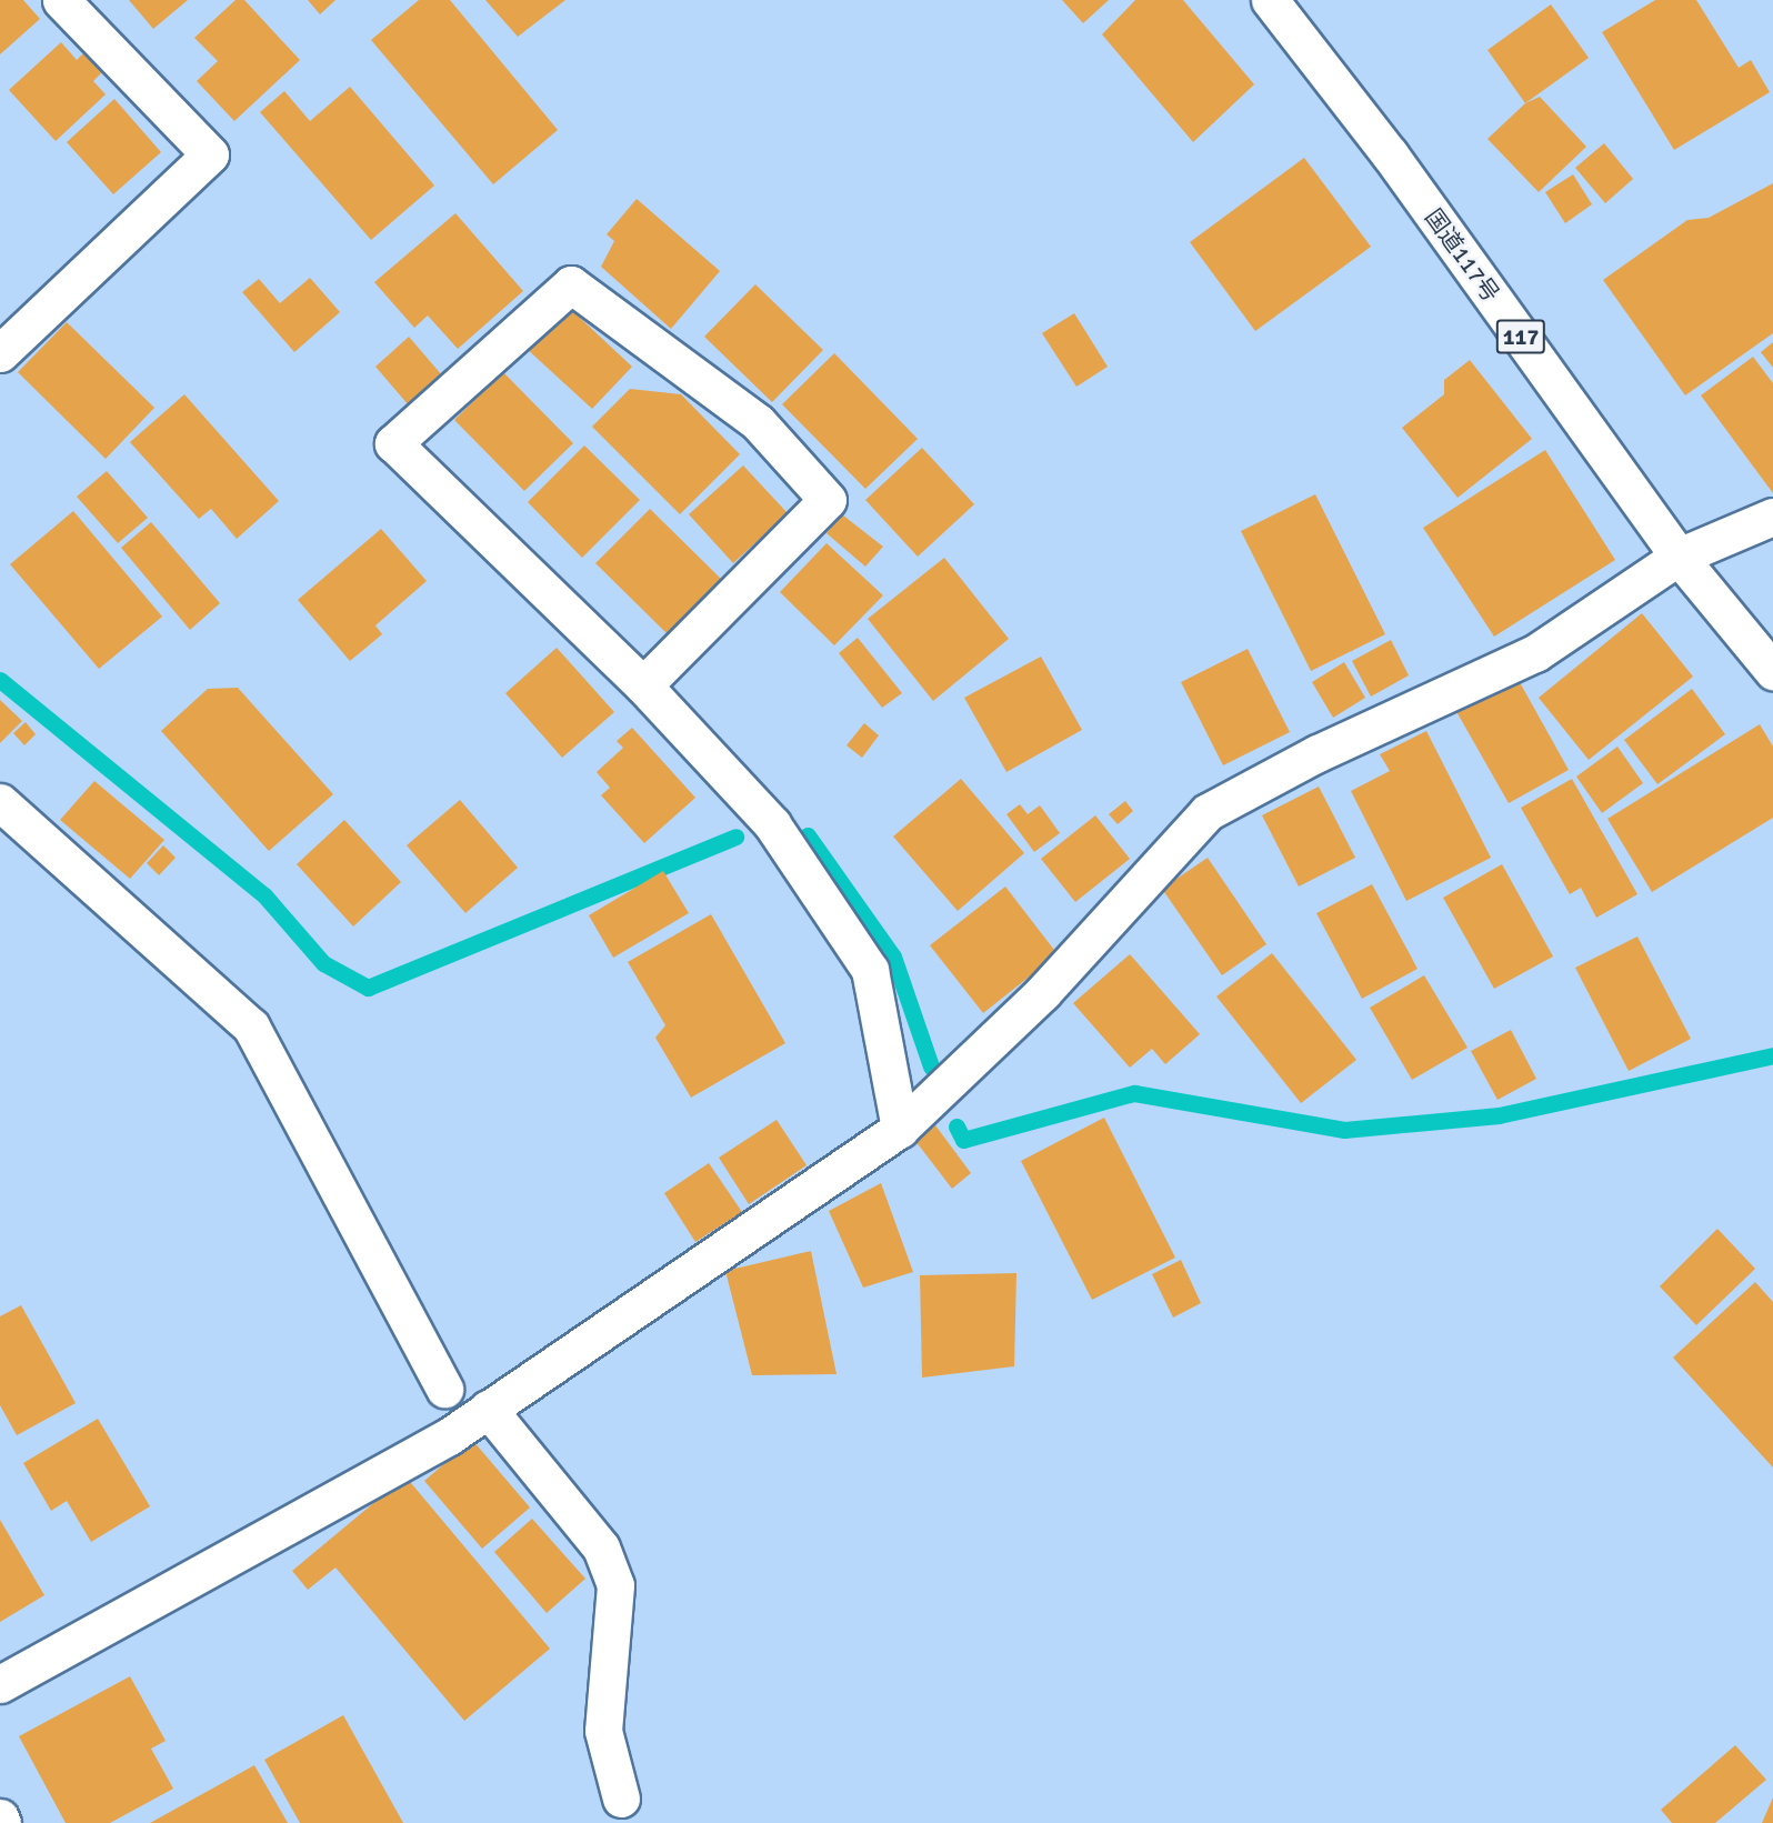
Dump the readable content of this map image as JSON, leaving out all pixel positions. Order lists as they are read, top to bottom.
{
  "streets": {
    "main road": ["国道117号", "117"]
  }
}
